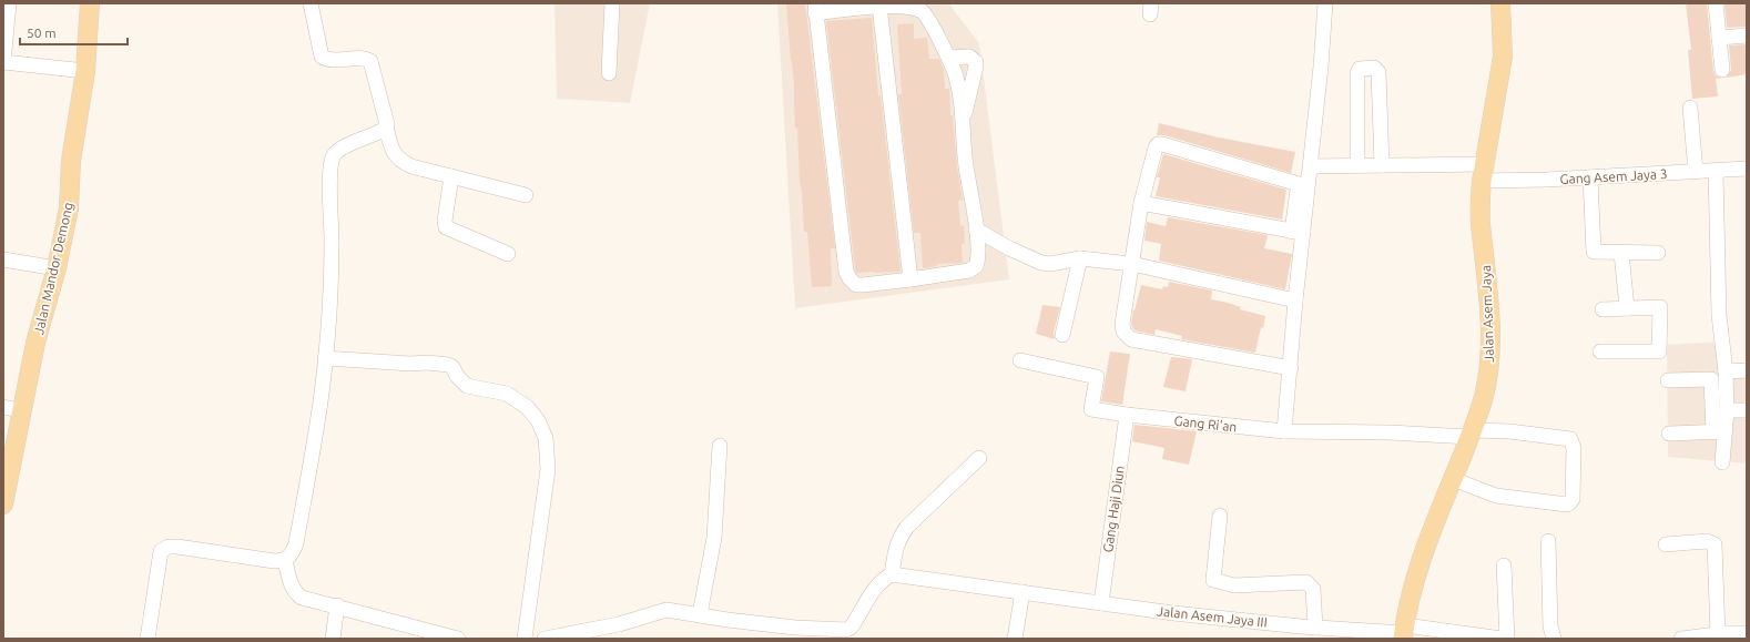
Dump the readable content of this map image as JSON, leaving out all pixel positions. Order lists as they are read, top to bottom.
{
  "streets": {
    "main road": ["Jalan Mandor Demong", "Jalan Asem Jaya"],
    "street": [
      "Gang Asem Jaya 3",
      "Gang Ri'an",
      "Gang Haji Diun",
      "Jalan Asem Jaya III"
    ]
  },
  "crossings": [
    ["Gang Asem Jaya 3", "Jalan Asem Jaya"],
    ["Jalan Asem Jaya", "Gang Ri'an"],
    ["Jalan Asem Jaya", "Jalan Asem Jaya III"],
    ["Gang Ri'an", "Gang Haji Diun"],
    ["Gang Haji Diun", "Jalan Asem Jaya III"]
  ],
  "scale_bar": "50 m"
}
